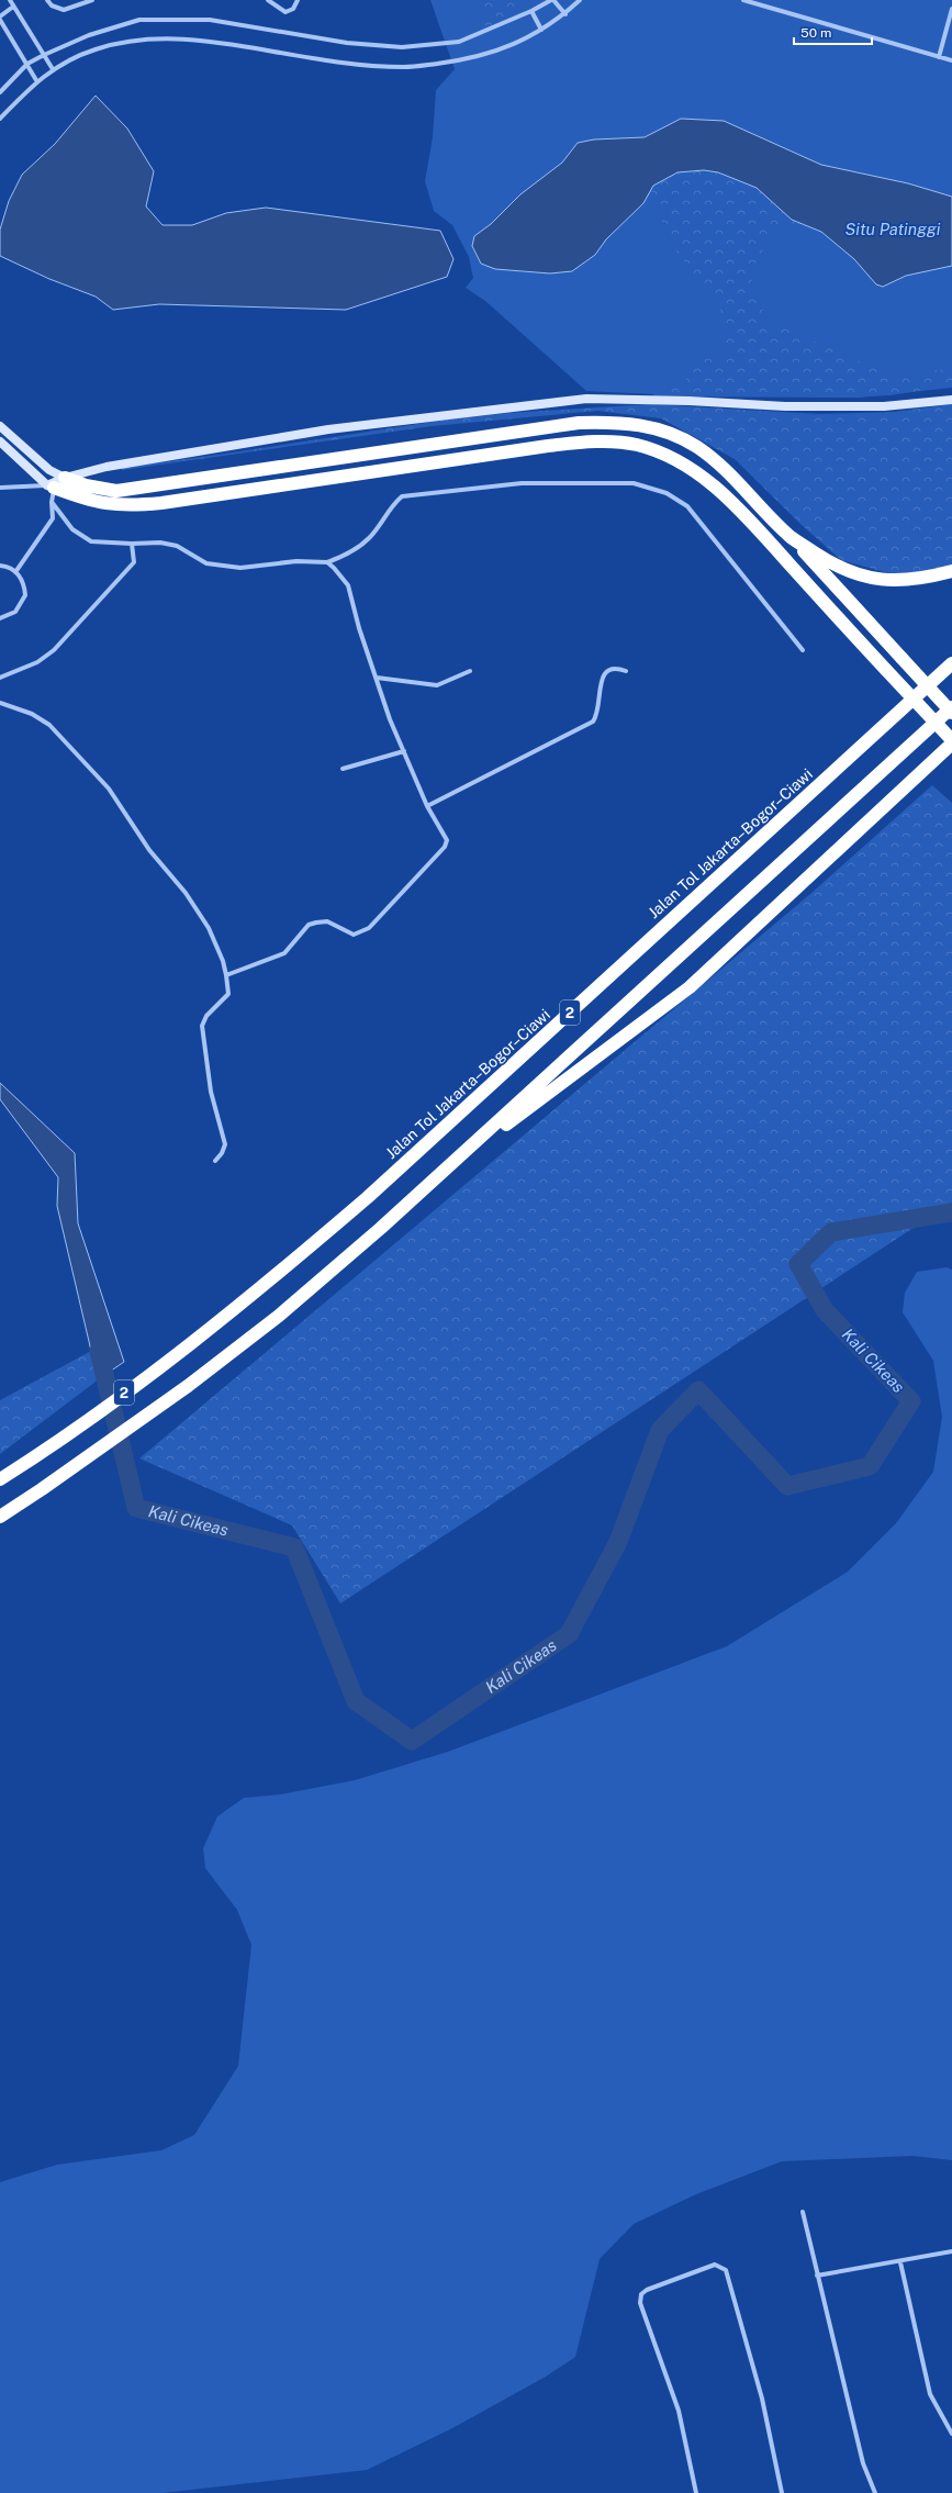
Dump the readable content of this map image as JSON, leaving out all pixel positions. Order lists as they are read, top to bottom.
{
  "streets": {
    "highway": ["Jalan Tol Jakarta–Bogor–Ciawi", "2"]
  },
  "water": ["Situ Patinggi", "Kali Cikeas"],
  "scale_bar": "50 m"
}
